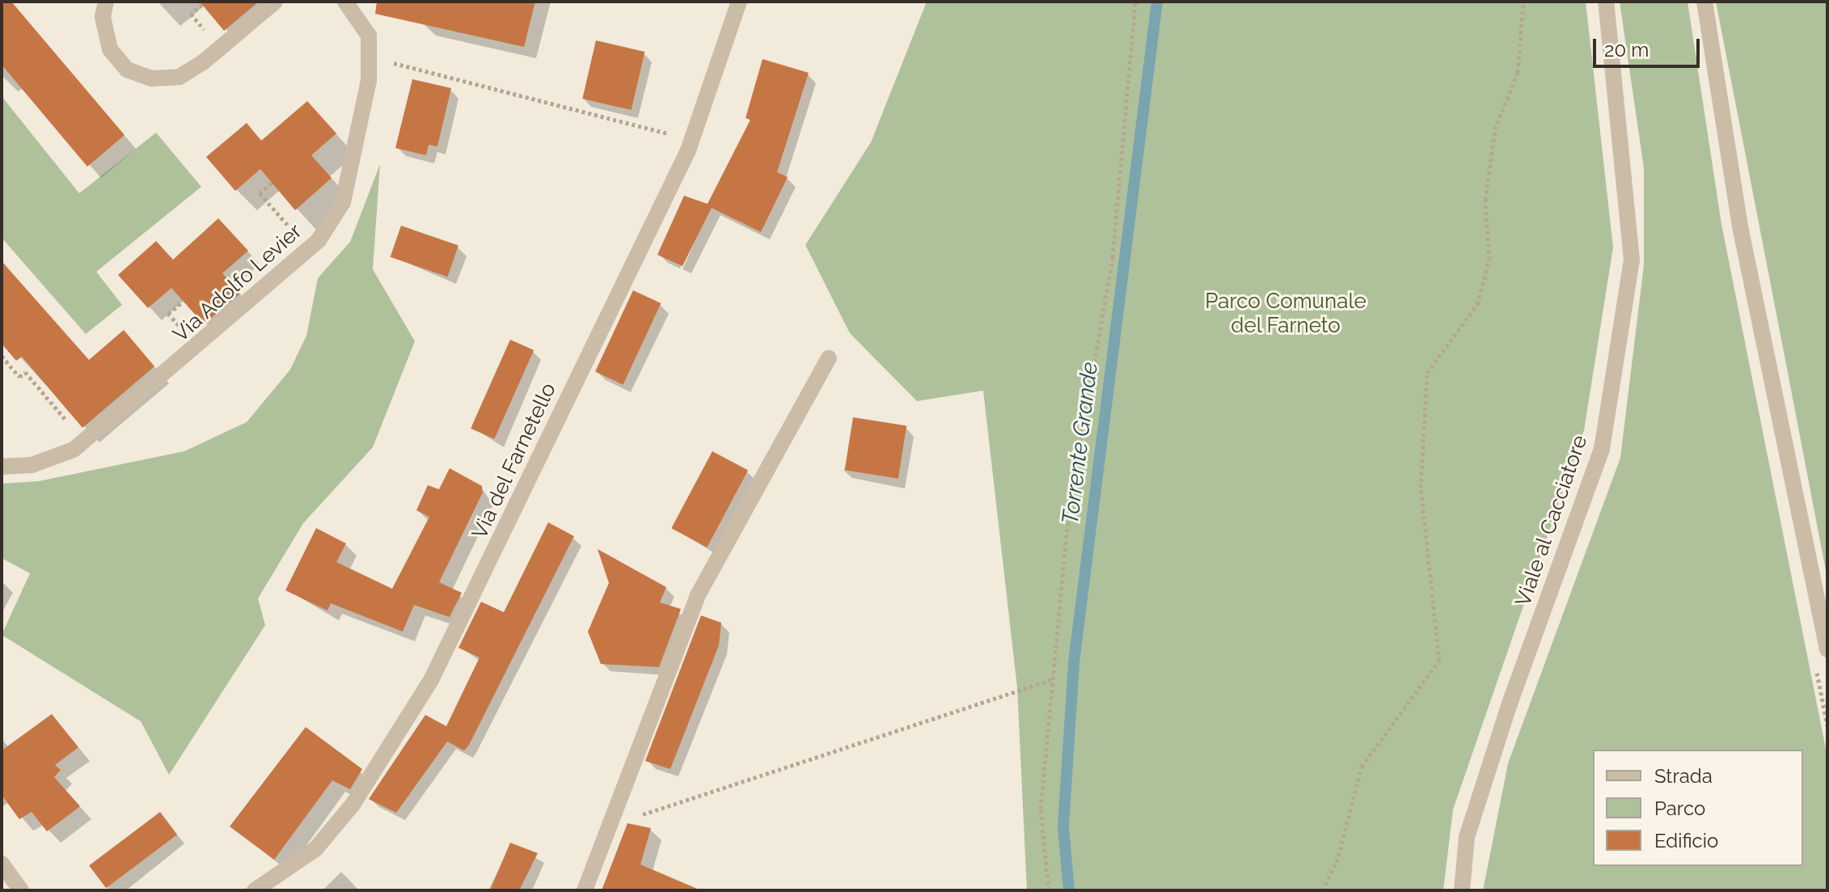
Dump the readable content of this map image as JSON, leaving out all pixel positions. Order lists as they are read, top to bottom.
{
  "streets": {
    "street": ["Via Adolfo Levier", "Via del Farnetello", "Viale al Cacciatore"]
  },
  "water": ["Torrente Grande"],
  "parks": ["Parco Comunale del Farneto"],
  "legend": ["Strada", "Parco", "Edificio"],
  "scale_bar": "20 m"
}
